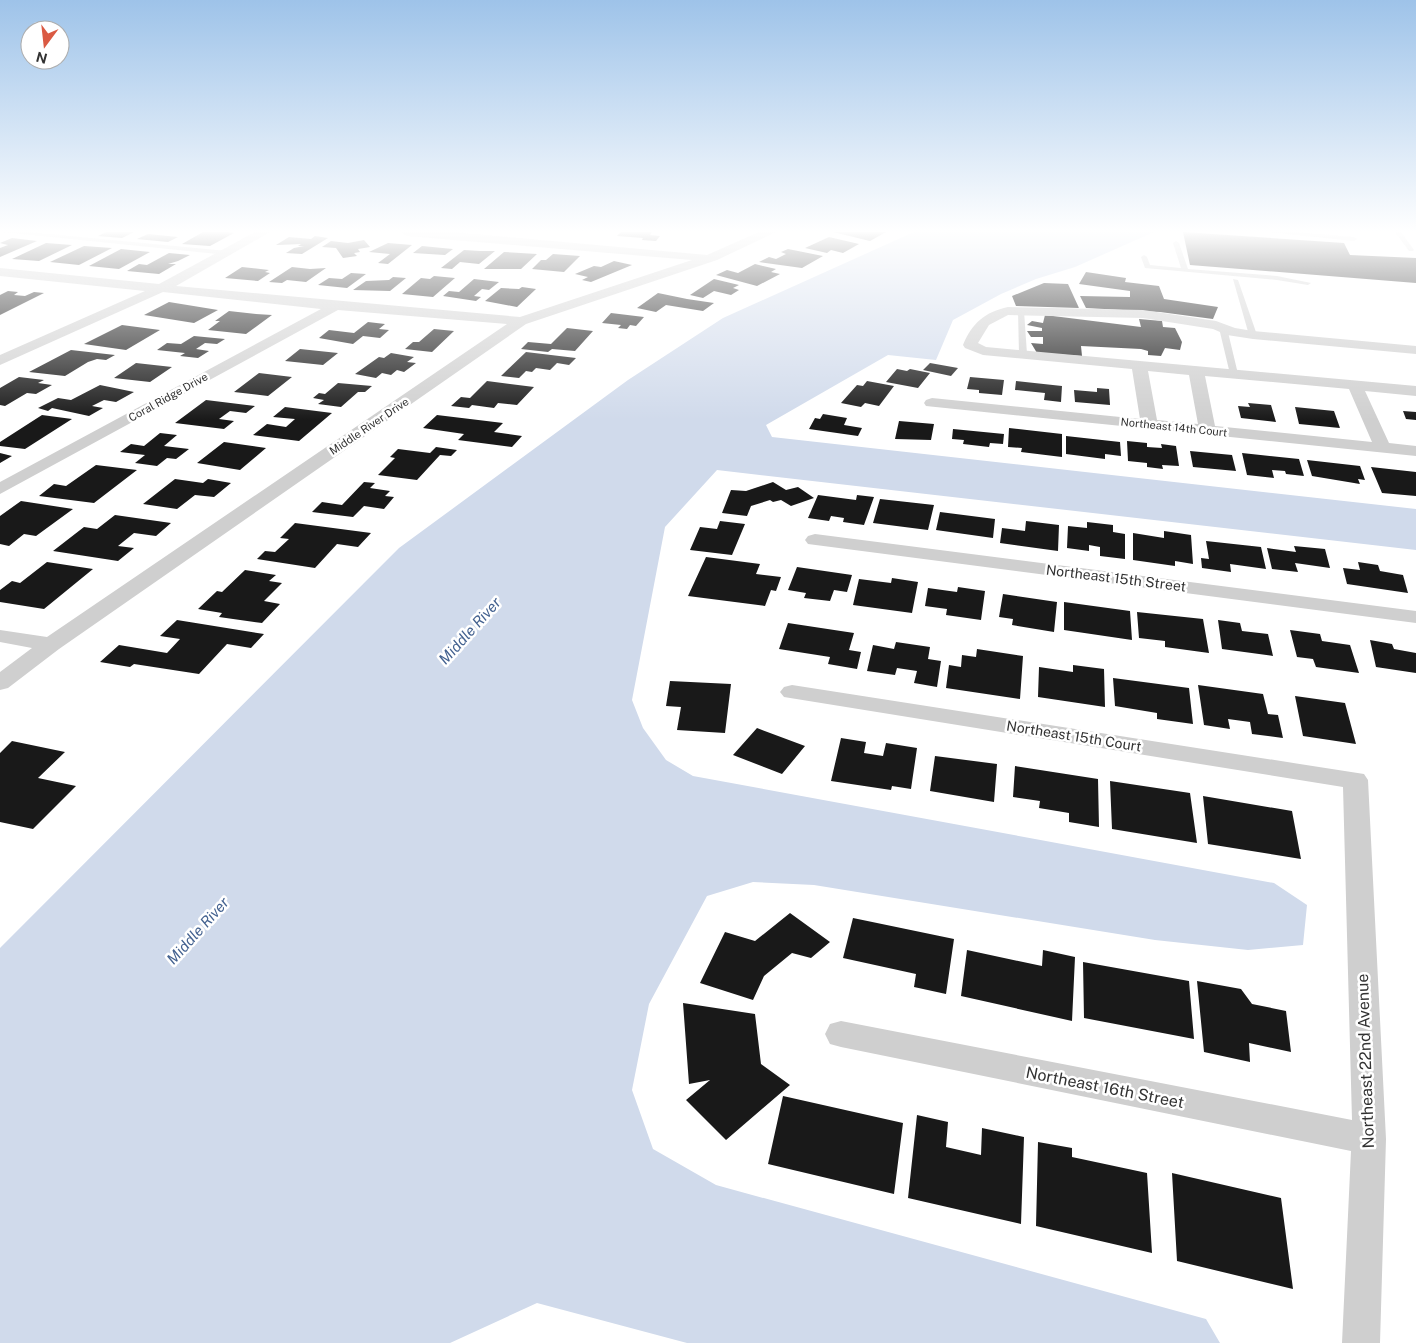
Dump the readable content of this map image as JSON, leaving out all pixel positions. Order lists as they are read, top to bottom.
{
  "streets": {
    "street": [
      "Coral Ridge Drive",
      "Middle River Drive",
      "Northeast 14th Court",
      "Northeast 15th Street",
      "Northeast 15th Court",
      "Northeast 22nd Avenue",
      "Northeast 16th Street"
    ]
  },
  "crossings": [
    ["Northeast 15th Court", "Northeast 22nd Avenue"],
    ["Northeast 22nd Avenue", "Northeast 16th Street"]
  ],
  "water": ["Middle River"],
  "north": "bottom"
}
